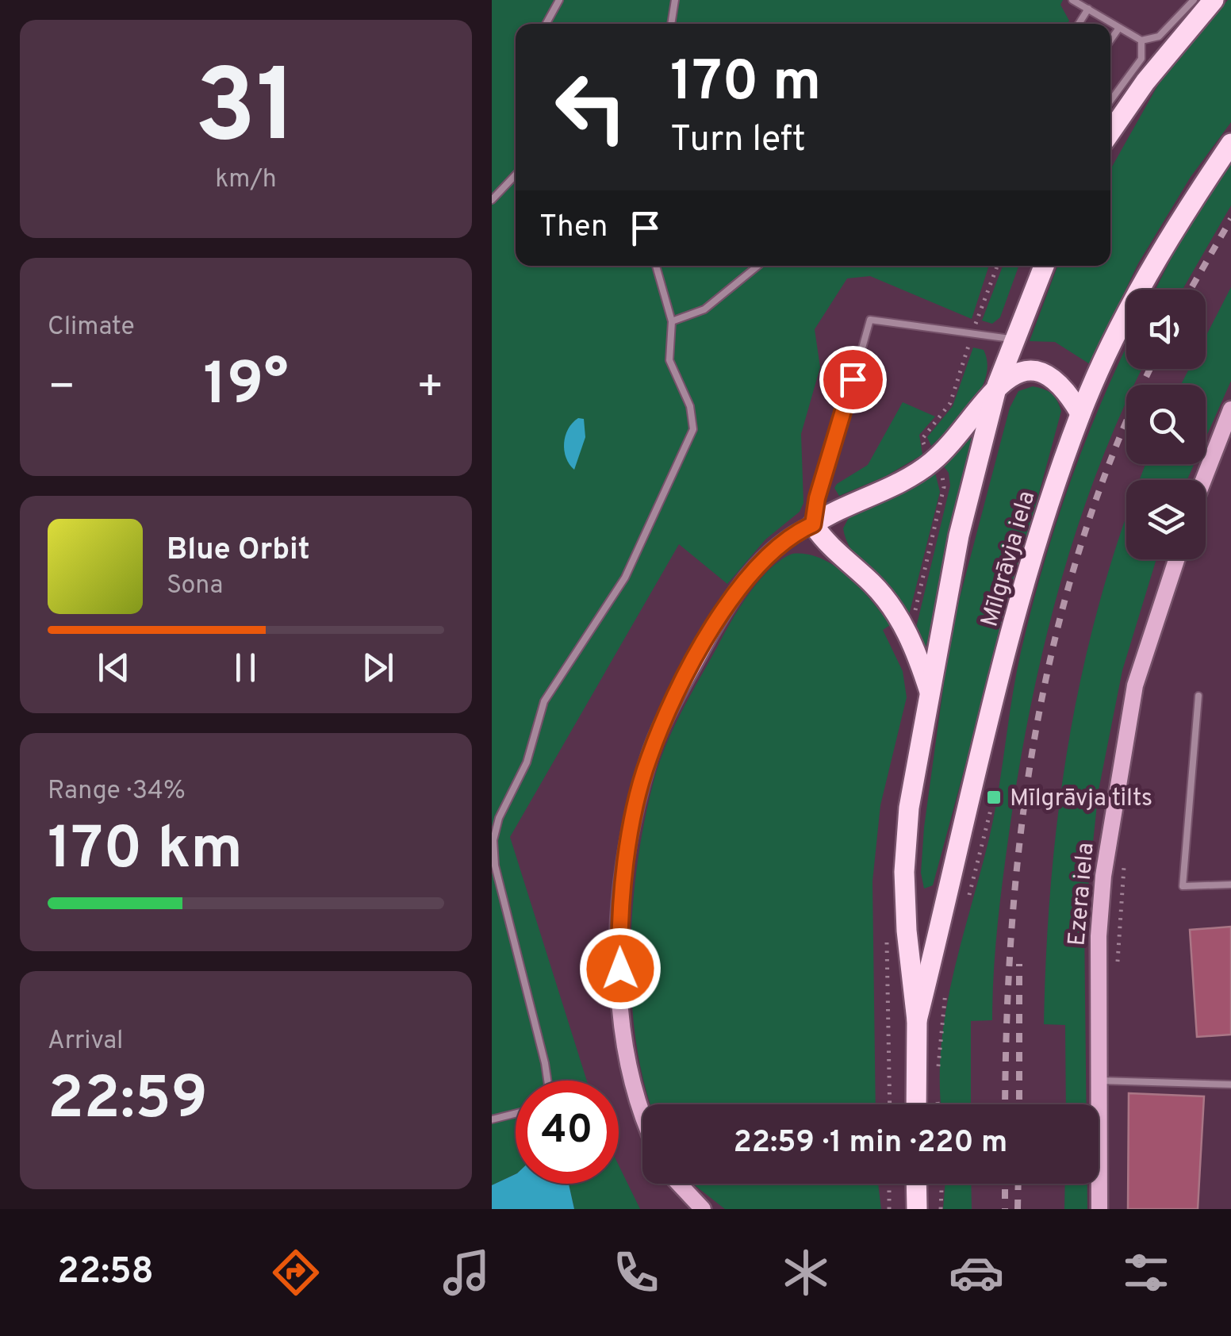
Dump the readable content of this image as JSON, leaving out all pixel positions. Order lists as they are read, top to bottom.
{
  "streets": {
    "main road": ["Mīlgrāvja iela"],
    "street": ["Ezera iela"]
  },
  "places": {
    "transit": ["Mīlgrāvja tilts"]
  },
  "page": {
    "tile": [
      ["31", "km/h"],
      "Climate",
      ["Range · 34%", "170 km"],
      ["Arrival", "22:59"]
    ],
    "turn": ["170 m", "Turn left"],
    "then": "Then",
    "heat": ["−", "19°", "+"],
    "song": ["Blue Orbit", "Sona"],
    "limit": "40",
    "trip": "22:59 · 1 min · 220 m",
    "tabs": "22:58"
  }
}
